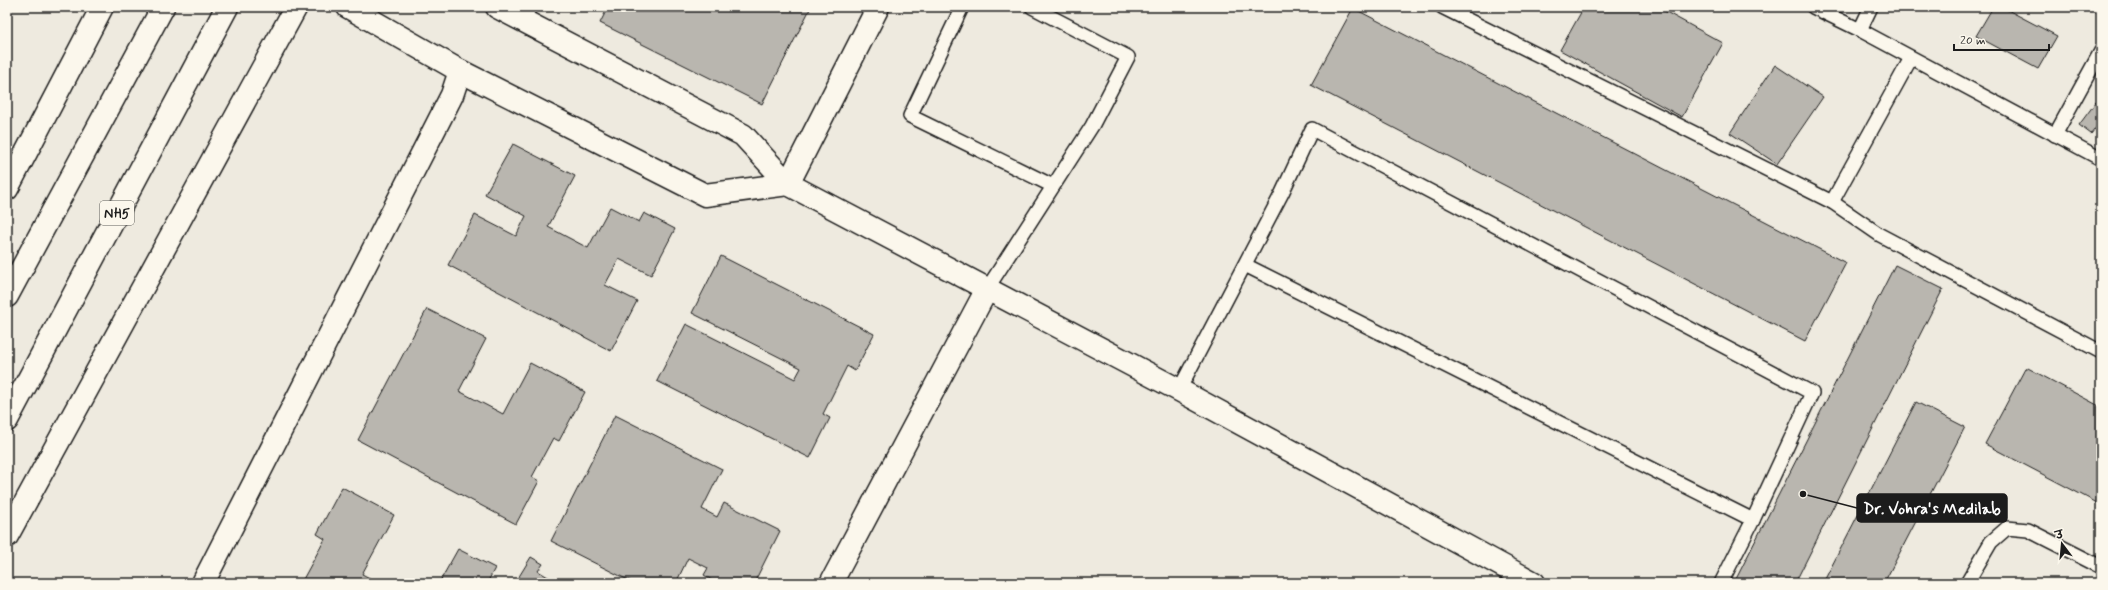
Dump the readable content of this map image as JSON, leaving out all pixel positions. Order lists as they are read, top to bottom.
{
  "streets": {
    "main road": ["NH5"]
  },
  "places": ["Dr. Vohra's Medilab"],
  "scale_bar": "20 m",
  "north": "top"
}
